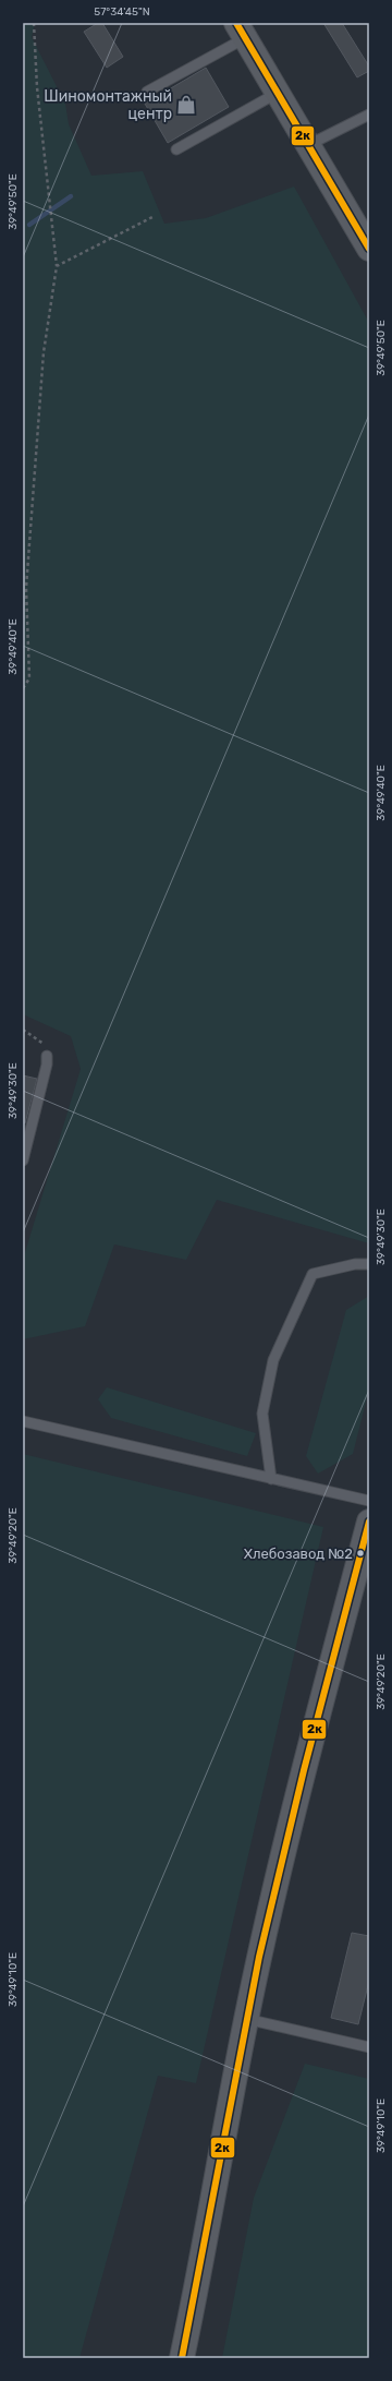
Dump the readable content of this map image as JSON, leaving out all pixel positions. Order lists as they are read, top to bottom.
{
  "places": {
    "shop": ["Шиномонтажный центр"],
    "other": ["Хлебозавод №2"]
  },
  "lines": ["transit line 2к"],
  "coordinates": [
    "57°34'45\"N",
    "39°49'50\"E",
    "39°49'40\"E",
    "39°49'30\"E",
    "39°49'20\"E",
    "39°49'10\"E"
  ]
}
